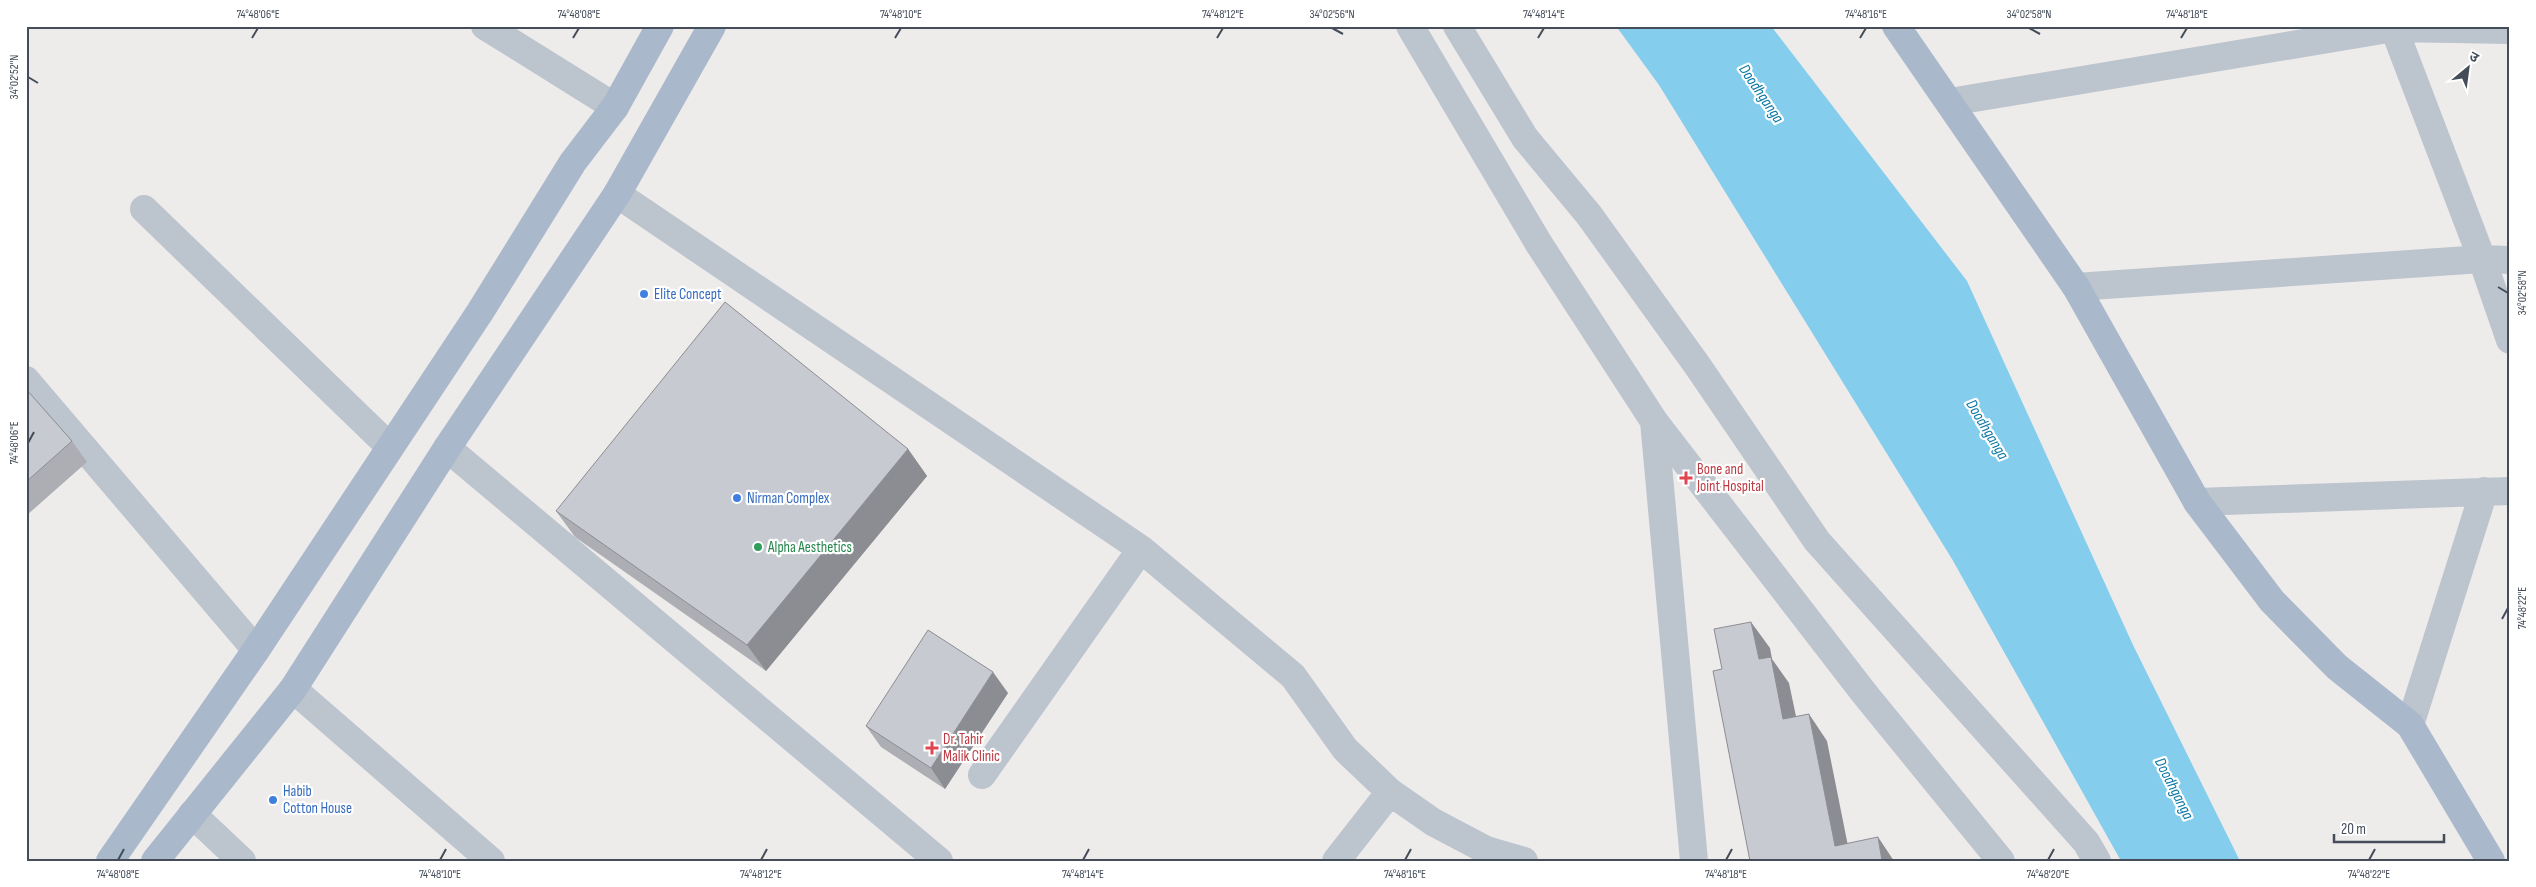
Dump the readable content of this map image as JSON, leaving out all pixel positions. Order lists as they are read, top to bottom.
{
  "water": ["Doodhganga"],
  "places": {
    "other": [
      "Elite Concept",
      "Nirman Complex",
      "Alpha Aesthetics",
      "Habib Cotton House"
    ],
    "health": ["Bone and Joint Hospital", "Dr. Tahir Malik Clinic"]
  },
  "scale_bar": "20 m",
  "north": "top right",
  "coordinates": [
    "74°48'06\"E",
    "74°48'08\"E",
    "74°48'10\"E",
    "74°48'12\"E",
    "34°02'56\"N",
    "74°48'14\"E",
    "74°48'16\"E",
    "34°02'58\"N",
    "74°48'18\"E",
    "34°02'52\"N",
    "74°48'22\"E",
    "74°48'20\"E"
  ]
}
